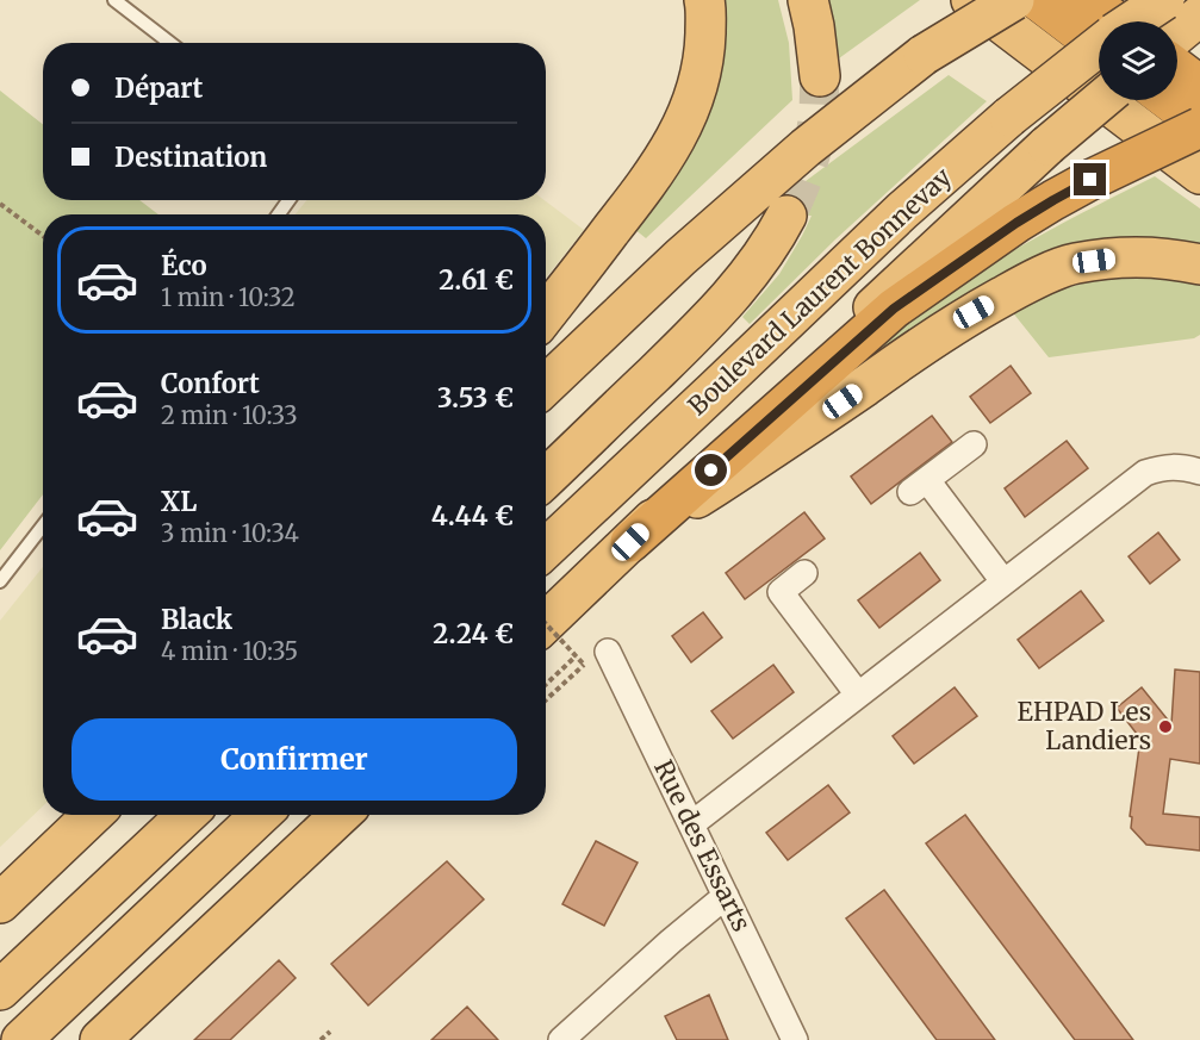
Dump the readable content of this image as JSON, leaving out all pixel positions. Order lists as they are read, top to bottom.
{
  "streets": {
    "highway": ["Boulevard Laurent Bonnevay"],
    "street": ["Rue des Essarts"]
  },
  "places": ["EHPAD Les Landiers"],
  "page": {
    "banner": ["Départ", "Destination"],
    "list": [
      {
        "name": "Éco",
        "note": "1 min · 10:32",
        "value": "2.61 €"
      },
      {
        "name": "Confort",
        "note": "2 min · 10:33",
        "value": "3.53 €"
      },
      {
        "name": "XL",
        "note": "3 min · 10:34",
        "value": "4.44 €"
      },
      {
        "name": "Black",
        "note": "4 min · 10:35",
        "value": "2.24 €"
      }
    ],
    "buttons": "Confirmer"
  }
}
